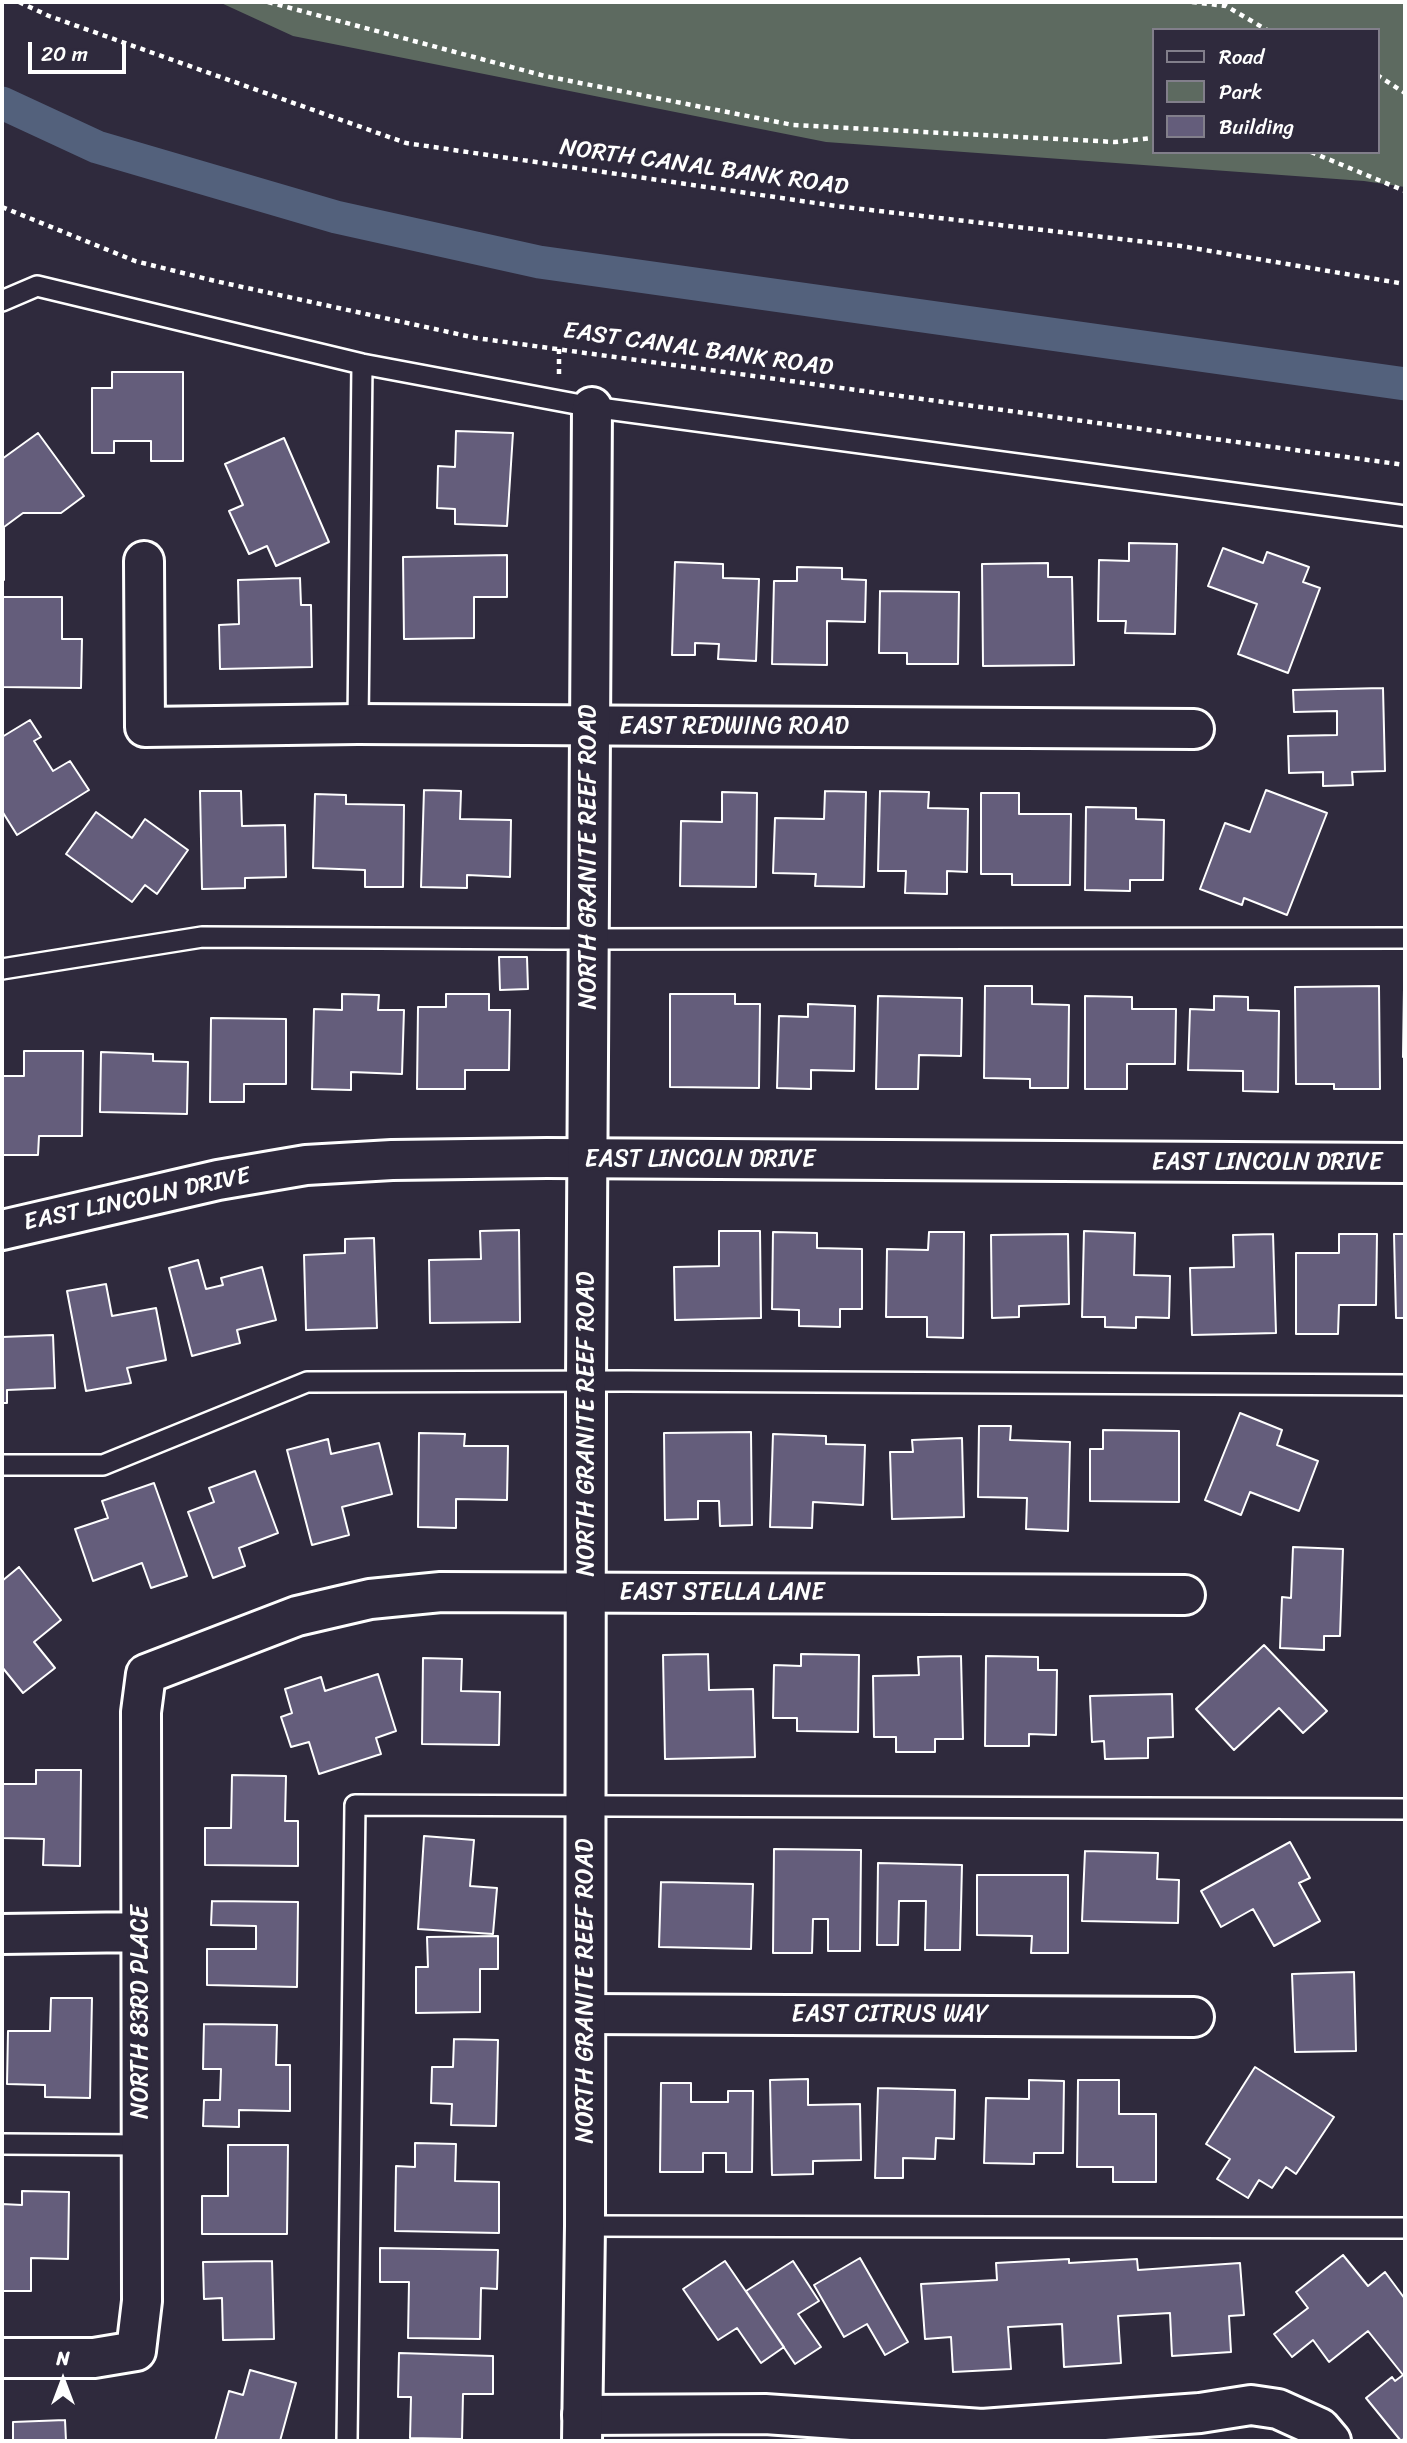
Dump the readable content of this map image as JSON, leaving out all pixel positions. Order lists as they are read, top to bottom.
{
  "streets": {
    "street": [
      "EAST REDWING ROAD",
      "NORTH GRANITE REEF ROAD",
      "EAST LINCOLN DRIVE",
      "EAST STELLA LANE",
      "NORTH 83RD PLACE",
      "EAST CITRUS WAY"
    ],
    "path": ["NORTH CANAL BANK ROAD", "EAST CANAL BANK ROAD"]
  },
  "crossings": [
    ["EAST REDWING ROAD", "NORTH GRANITE REEF ROAD"],
    ["NORTH GRANITE REEF ROAD", "EAST LINCOLN DRIVE"],
    ["NORTH GRANITE REEF ROAD", "EAST STELLA LANE"],
    ["NORTH GRANITE REEF ROAD", "EAST CITRUS WAY"],
    ["EAST STELLA LANE", "NORTH 83RD PLACE"]
  ],
  "legend": ["Road", "Park", "Building"],
  "scale_bar": "20 m",
  "north": "top"
}
